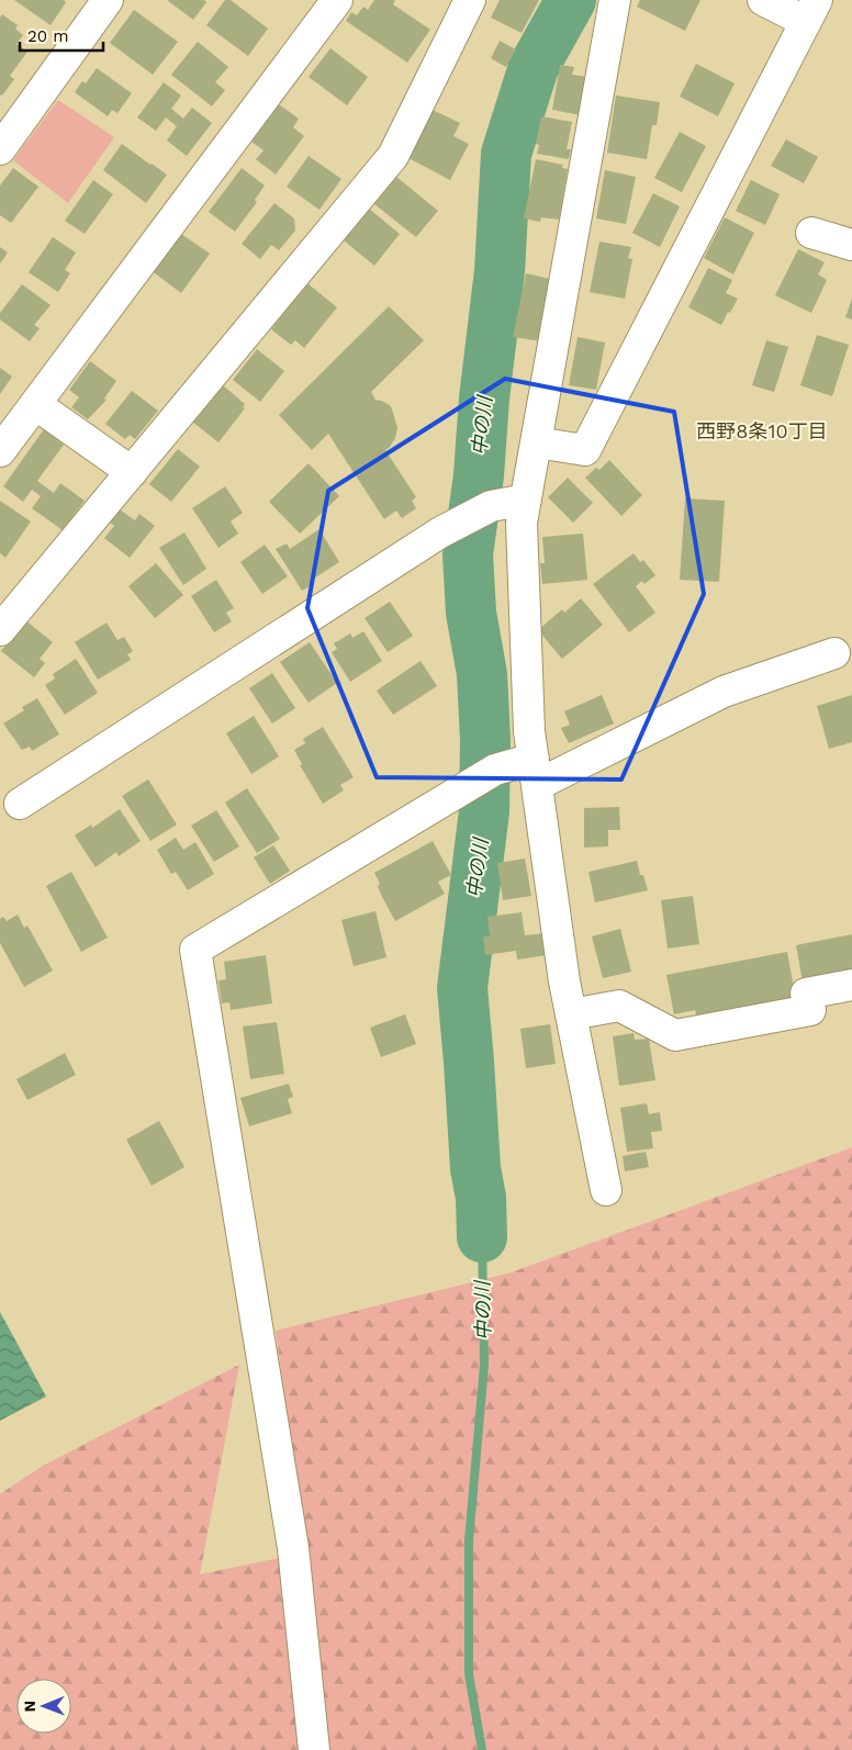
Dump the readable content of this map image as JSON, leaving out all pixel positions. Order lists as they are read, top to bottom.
{
  "districts": ["西野8条10丁目"],
  "water": ["中の川"],
  "scale_bar": "20 m",
  "north": "left"
}
